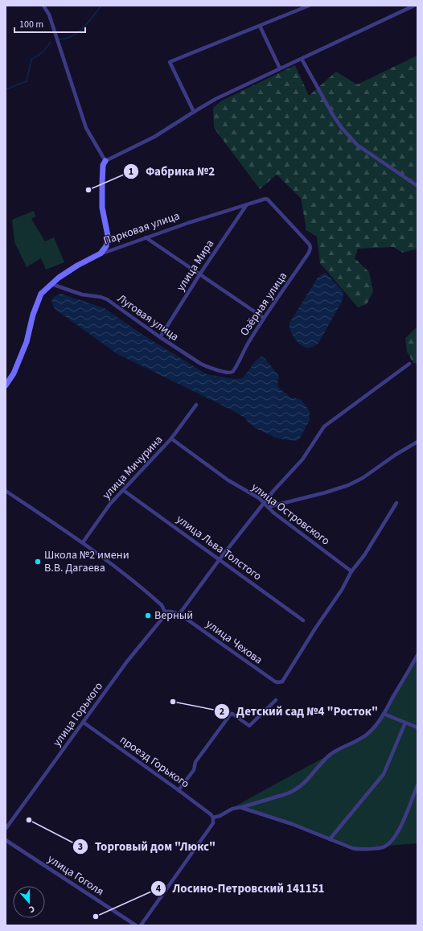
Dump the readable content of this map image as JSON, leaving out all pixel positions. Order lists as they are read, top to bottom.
{
  "streets": {
    "street": [
      "Парковая улица",
      "улица Мира",
      "Озёрная улица",
      "Луговая улица",
      "улица Мичурина",
      "улица Островского",
      "улица Льва Толстого",
      "улица Чехова",
      "улица Горького",
      "проезд Горького",
      "улица Гоголя"
    ]
  },
  "crossings": [
    ["Парковая улица", "улица Мира"],
    ["Парковая улица", "Озёрная улица"],
    ["Парковая улица", "Луговая улица"],
    ["улица Мира", "Луговая улица"],
    ["Озёрная улица", "Луговая улица"],
    ["улица Мичурина", "улица Островского"],
    ["улица Мичурина", "улица Льва Толстого"],
    ["улица Островского", "улица Чехова"],
    ["улица Чехова", "улица Горького"],
    ["улица Горького", "проезд Горького"]
  ],
  "places": [
    "Фабрика №2",
    "Школа №2 имени В.В. Дагаева",
    "Верный",
    "Детский сад №4 \"Росток\"",
    "Торговый дом \"Люкс\"",
    "Лосино-Петровский 141151"
  ],
  "scale_bar": "100 m",
  "north": "bottom"
}
